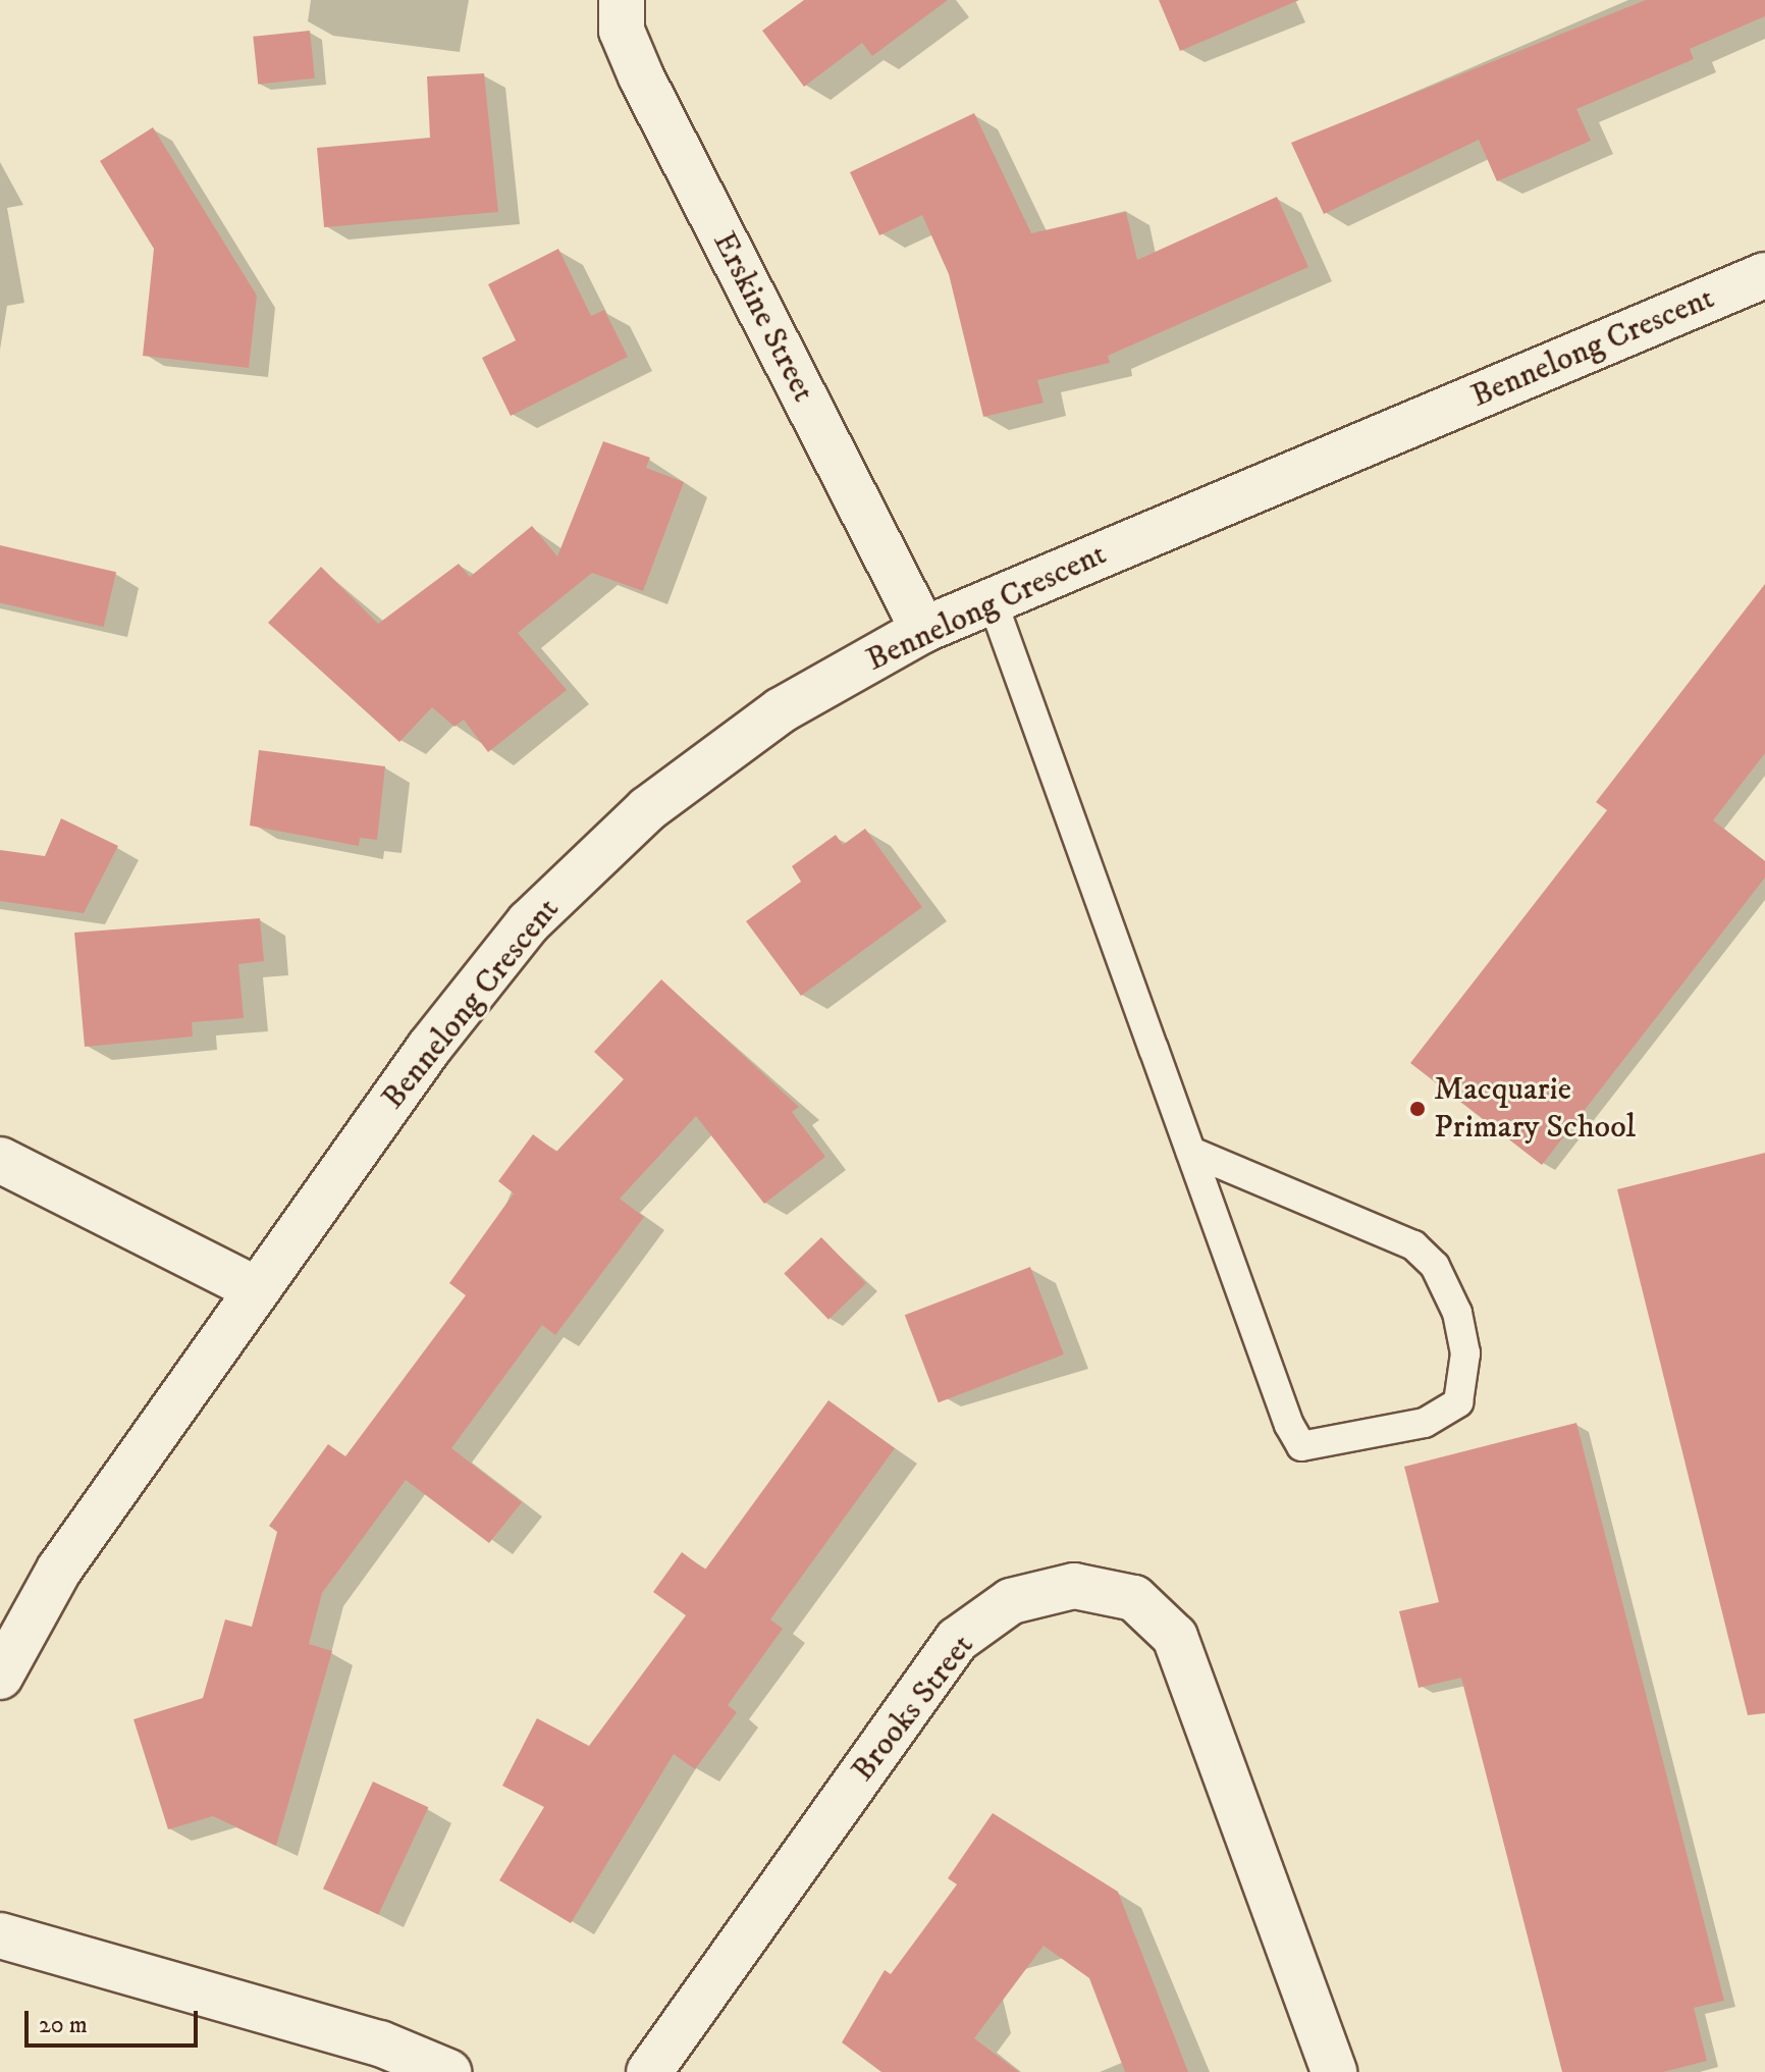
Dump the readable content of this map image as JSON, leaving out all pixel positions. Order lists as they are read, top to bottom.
{
  "streets": {
    "street": ["Erskine Street", "Bennelong Crescent", "Brooks Street"]
  },
  "crossings": [
    ["Erskine Street", "Bennelong Crescent"]
  ],
  "places": ["Macquarie Primary School"],
  "scale_bar": "20 m"
}
